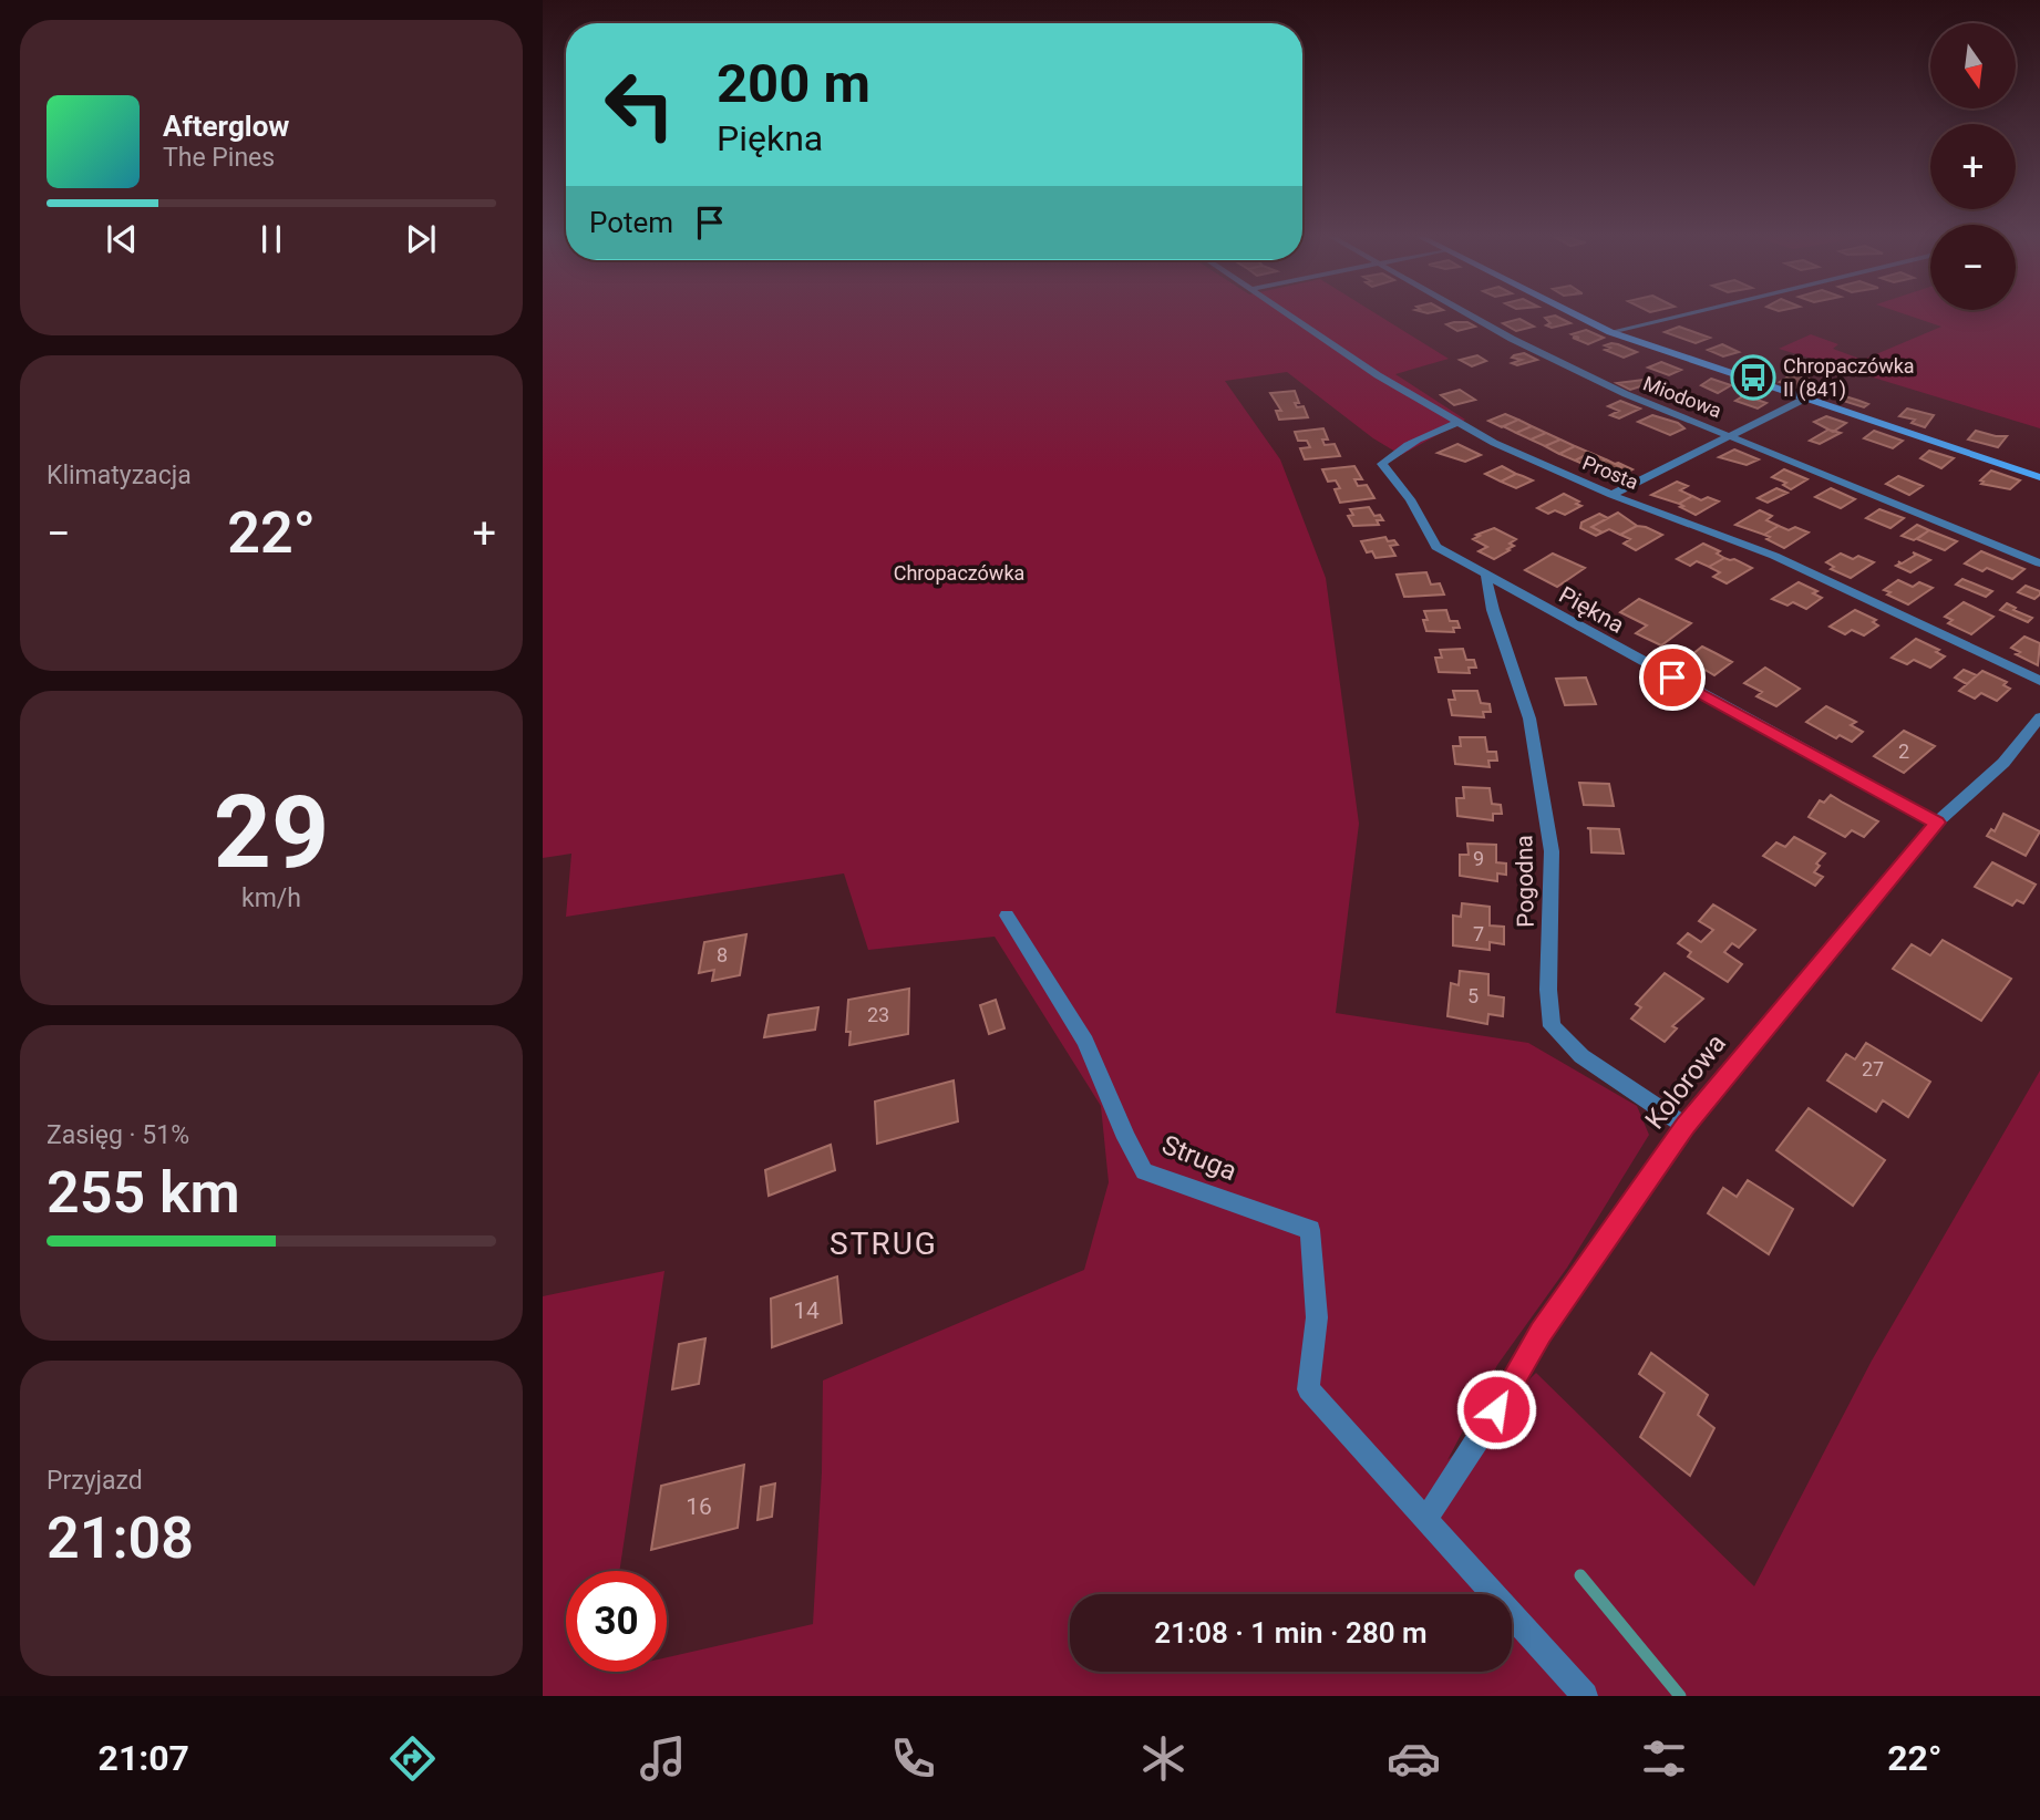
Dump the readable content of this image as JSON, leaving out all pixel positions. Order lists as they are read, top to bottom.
{
  "streets": {
    "street": [
      "Miodowa",
      "Prosta",
      "Piękna",
      "Pogodna",
      "Kolorowa",
      "Struga"
    ]
  },
  "crossings": [
    ["Prosta", "Piękna"],
    ["Piękna", "Pogodna"],
    ["Piękna", "Kolorowa"],
    ["Pogodna", "Kolorowa"],
    ["Kolorowa", "Struga"]
  ],
  "districts": ["STRUG"],
  "parks": ["Chropaczówka"],
  "places": {
    "bus stop": ["Chropaczówka II (841)"]
  },
  "house_numbers": [
    "2",
    "9",
    "7",
    "8",
    "5",
    "23",
    "27",
    "14",
    "16"
  ],
  "north": "bottom",
  "page": {
    "map_buttons": ["+", "−"],
    "turn": ["200 m", "Piękna"],
    "song": ["Afterglow", "The Pines"],
    "then": "Potem",
    "tile": [
      "Klimatyzacja",
      ["29", "km/h"],
      ["Zasięg · 51%", "255 km"],
      ["Przyjazd", "21:08"]
    ],
    "heat": ["−", "22°", "+"],
    "limit": "30",
    "trip": "21:08 · 1 min · 280 m",
    "tabs": ["21:07", "22°"]
  }
}
